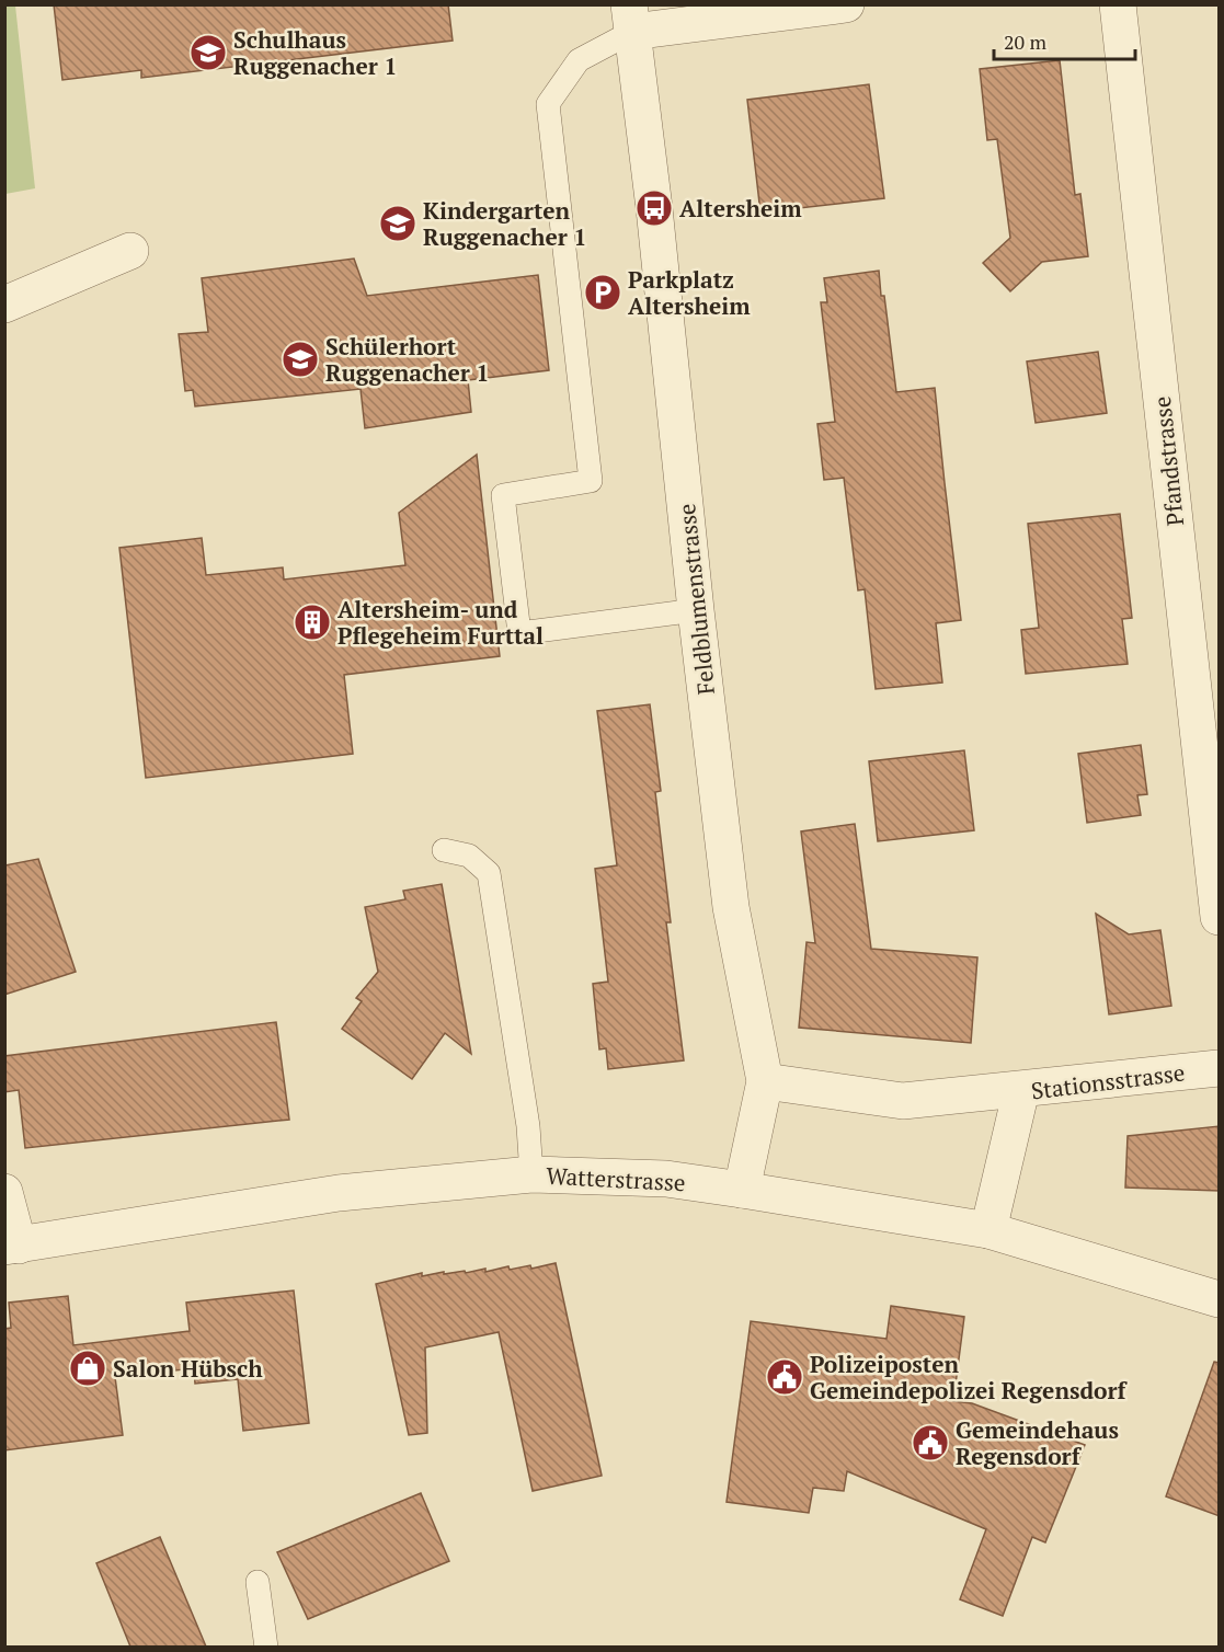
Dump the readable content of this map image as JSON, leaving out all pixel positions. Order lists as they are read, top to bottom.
{
  "streets": {
    "street": [
      "Pfandstrasse",
      "Feldblumenstrasse",
      "Stationsstrasse",
      "Watterstrasse"
    ]
  },
  "crossings": [
    ["Feldblumenstrasse", "Watterstrasse"],
    ["Stationsstrasse", "Watterstrasse"]
  ],
  "places": {
    "school or university": ["Schulhaus Ruggenacher 1", "Kindergarten Ruggenacher 1", "Schülerhort Ruggenacher 1"],
    "bus stop": ["Altersheim"],
    "parking": ["Parkplatz Altersheim"],
    "building": ["Altersheim- und Pflegeheim Furttal"],
    "shop": ["Salon Hübsch"],
    "public building": ["Polizeiposten Gemeindepolizei Regensdorf", "Gemeindehaus Regensdorf"]
  },
  "scale_bar": "20 m"
}
